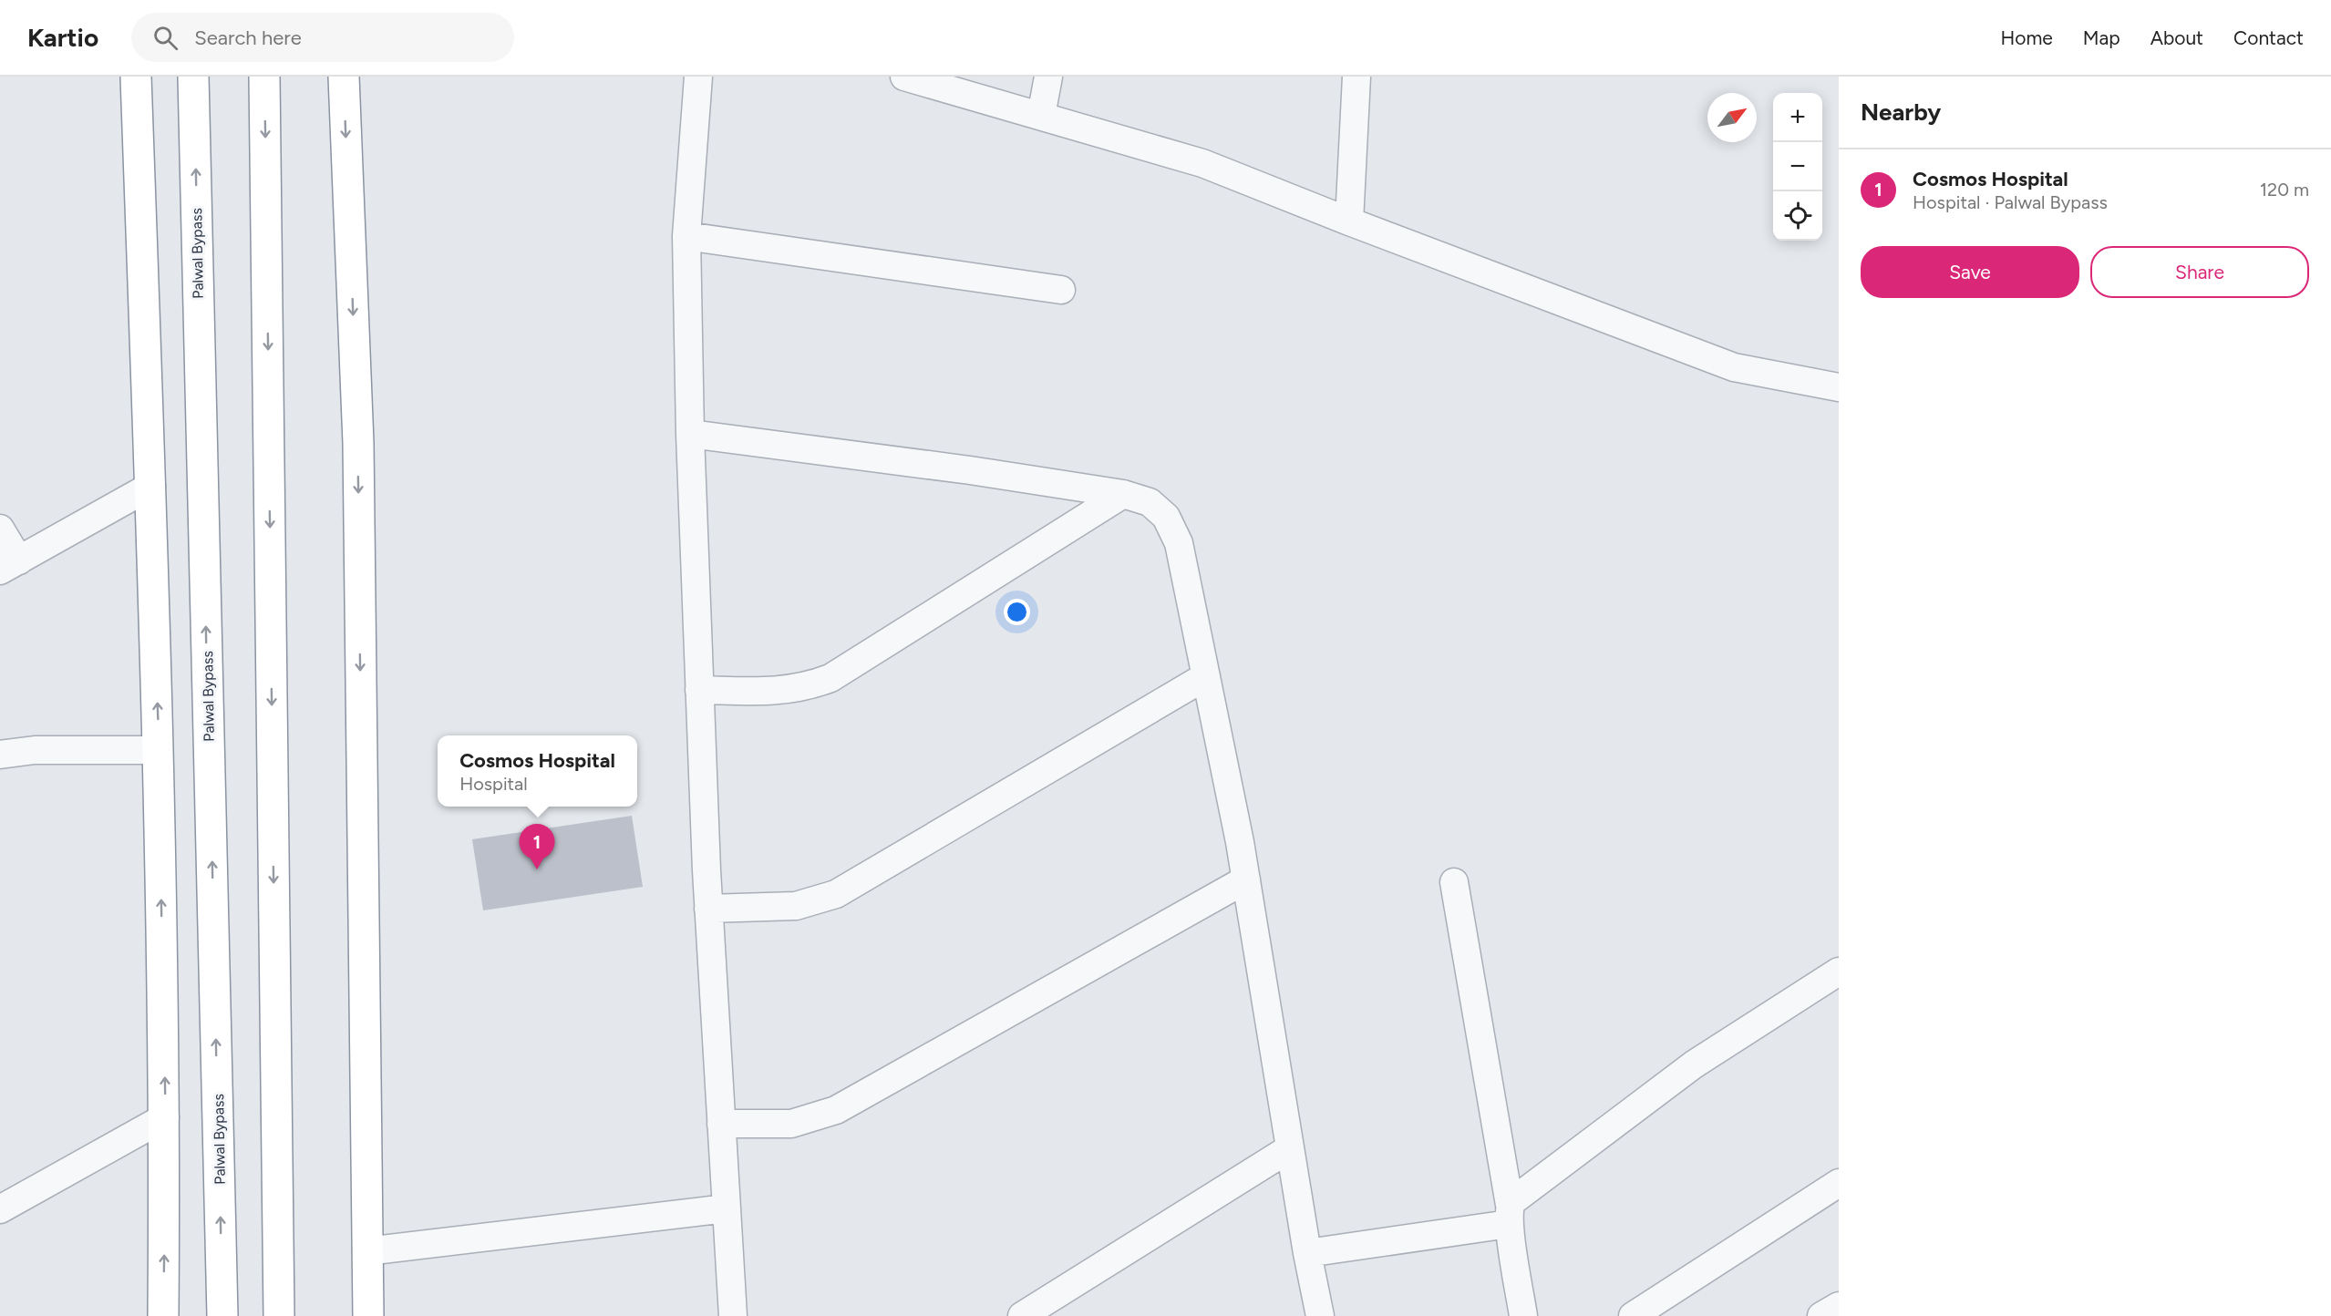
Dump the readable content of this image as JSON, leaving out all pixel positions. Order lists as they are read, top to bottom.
{
  "streets": {
    "highway": ["Palwal Bypass"]
  },
  "north": "top right",
  "page": {
    "header": "Kartio",
    "search": "Search here",
    "nav": [
      "Home",
      "Map",
      "About",
      "Contact"
    ],
    "heading": "Nearby",
    "map_buttons": ["+", "−"],
    "list": [
      {
        "mark": "1",
        "name": "Cosmos Hospital",
        "note": "Hospital · Palwal Bypass",
        "value": "120 m"
      }
    ],
    "buttons": ["Save", "Share"],
    "popup": ["Cosmos Hospital", "Hospital"],
    "pins": "1"
  }
}
